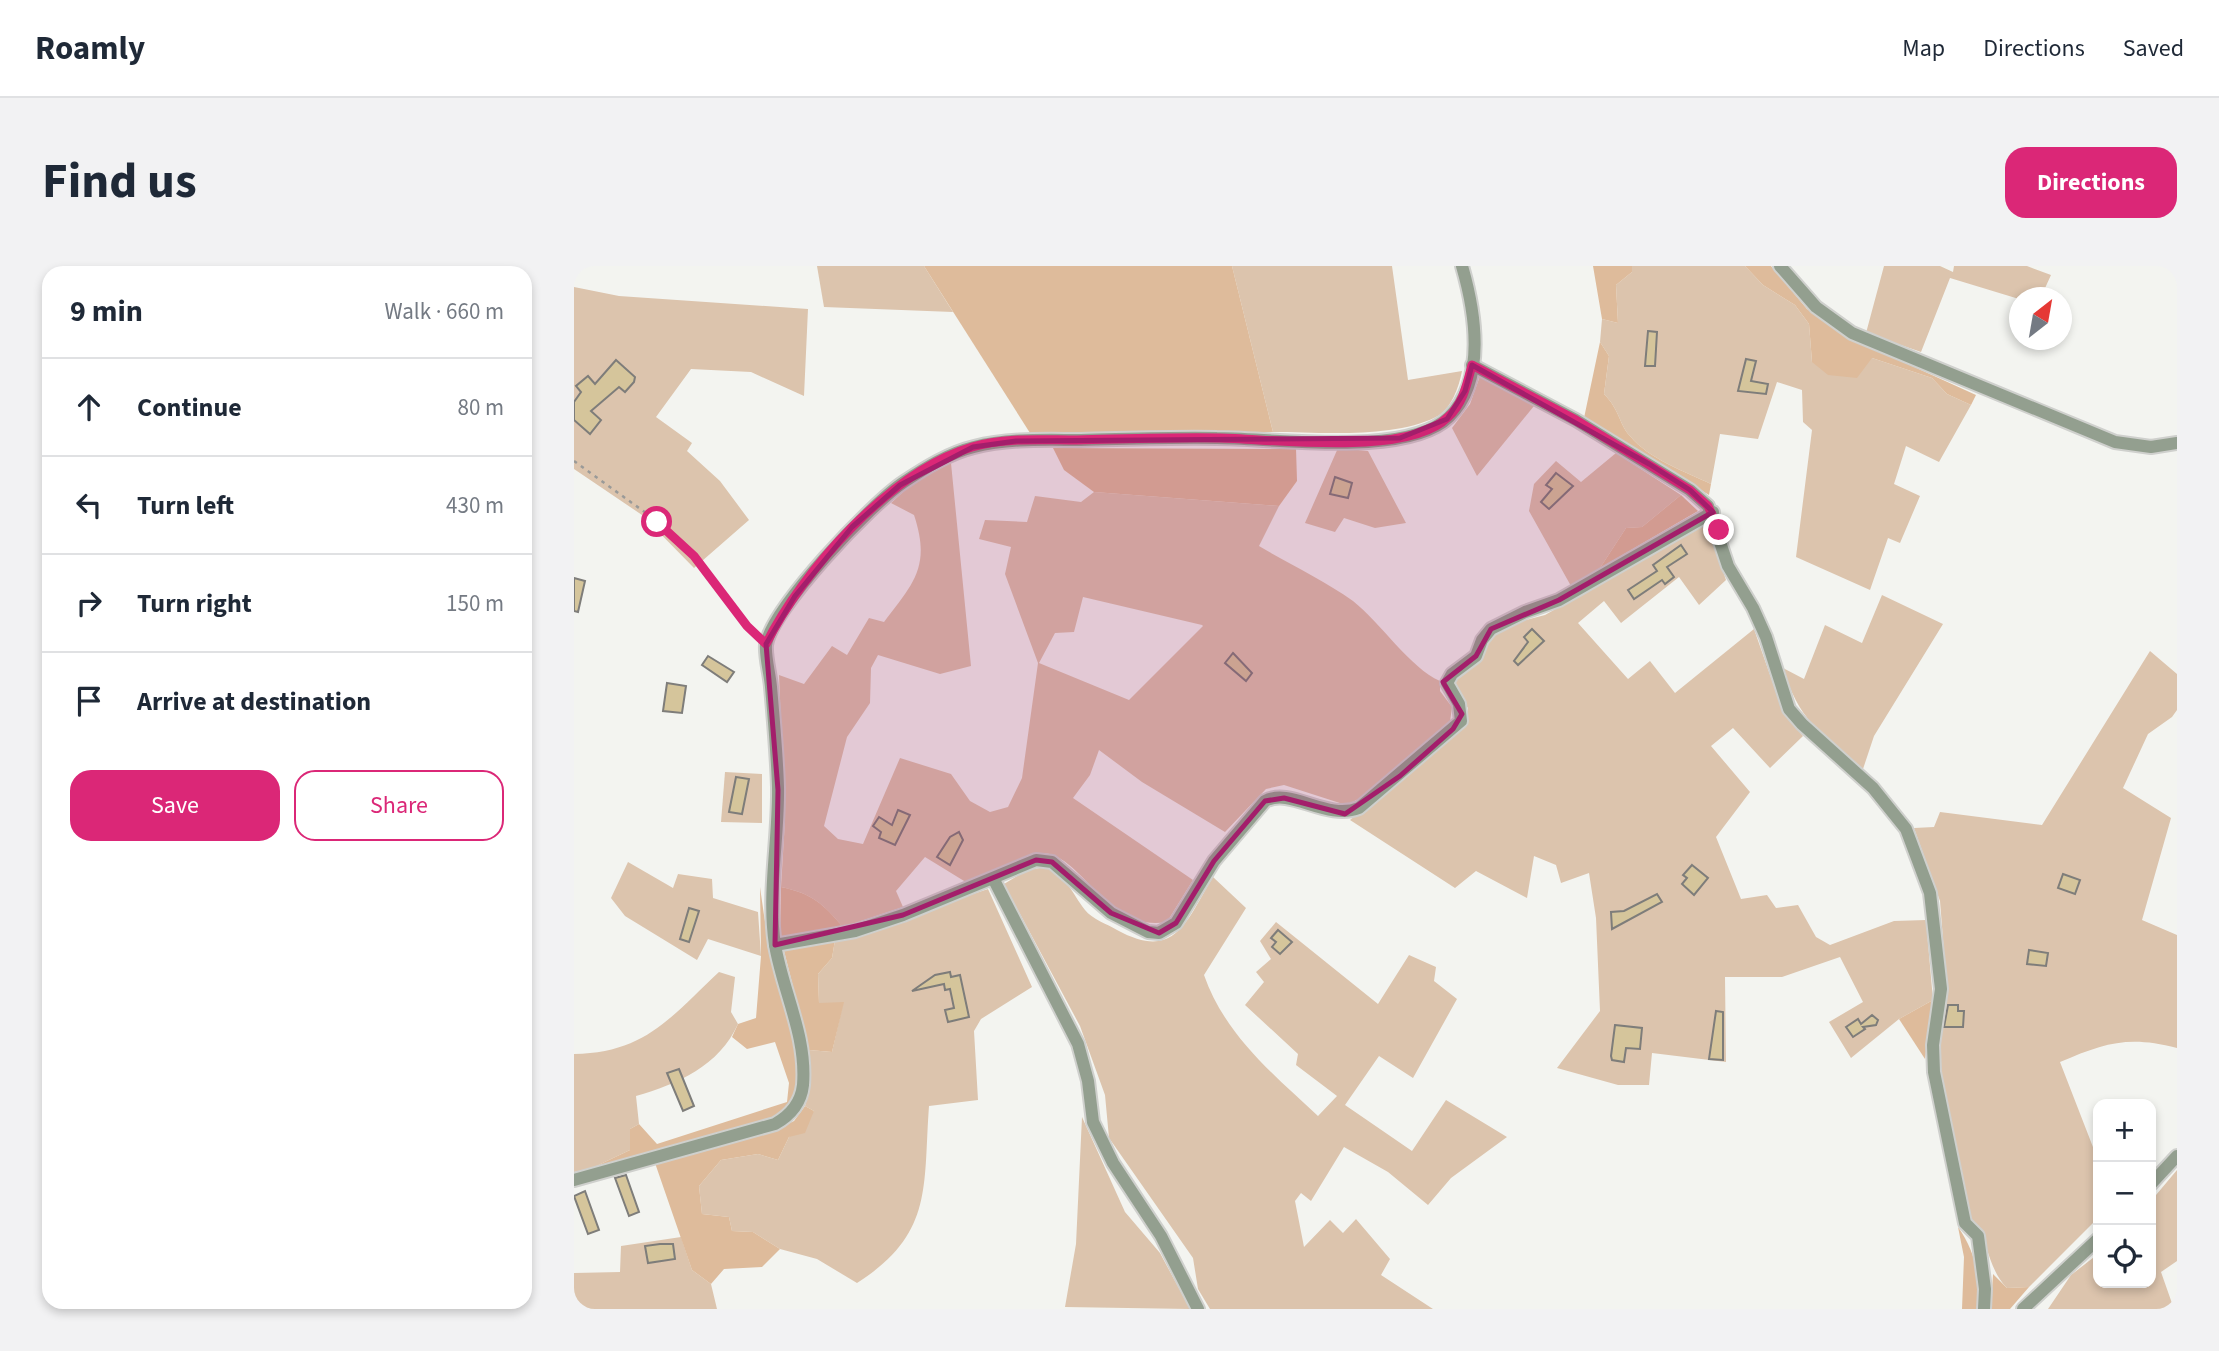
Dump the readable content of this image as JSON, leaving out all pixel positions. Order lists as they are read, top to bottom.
{
  "north": "top right",
  "page": {
    "header": "Roamly",
    "nav": ["Map", "Directions", "Saved"],
    "title": "Find us",
    "buttons": [
      "Directions",
      ["Save", "Share"]
    ],
    "heading": ["9 min", "Walk · 660 m"],
    "list": [
      ["Continue", "80 m"],
      ["Turn left", "430 m"],
      ["Turn right", "150 m"],
      "Arrive at destination"
    ],
    "map_buttons": ["+", "−"]
  }
}
